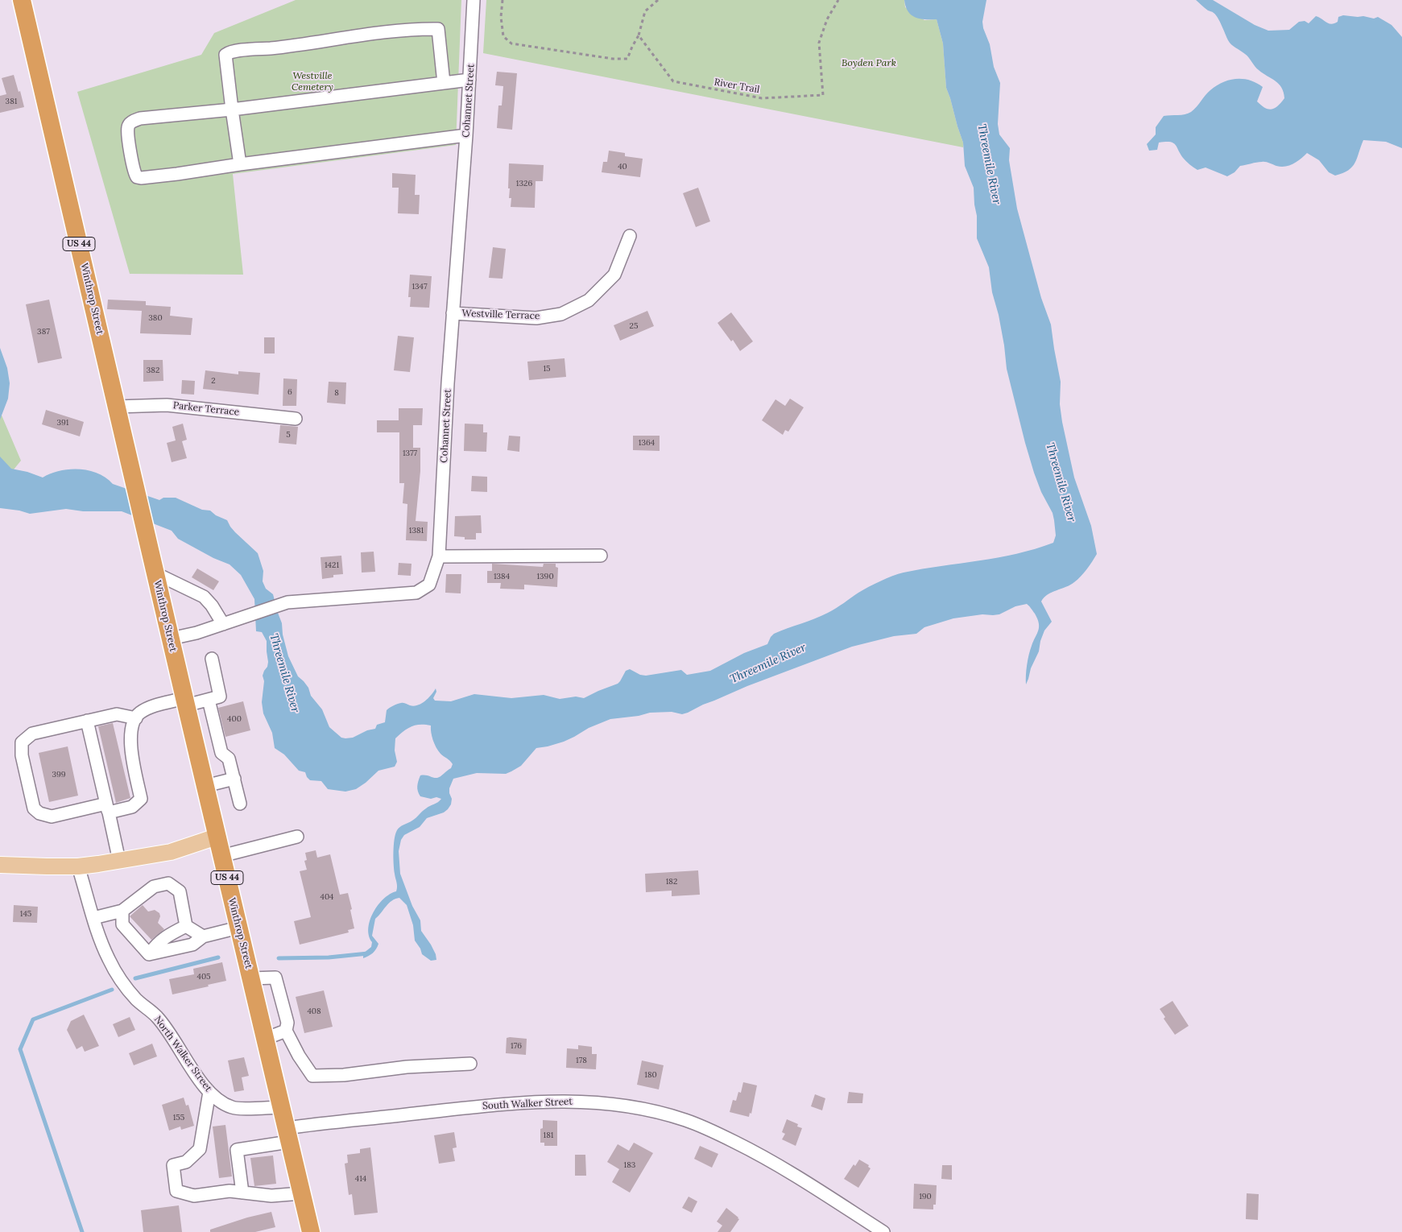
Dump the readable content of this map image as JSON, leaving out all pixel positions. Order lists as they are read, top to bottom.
{
  "streets": {
    "highway": ["US 44", "Winthrop Street"],
    "street": [
      "Cohannet Street",
      "Westville Terrace",
      "Parker Terrace",
      "North Walker Street",
      "South Walker Street"
    ],
    "path": ["River Trail"]
  },
  "crossings": [
    ["Cohannet Street", "Winthrop Street"],
    ["Cohannet Street", "Westville Terrace"],
    ["Winthrop Street", "Parker Terrace"],
    ["Winthrop Street", "North Walker Street"],
    ["Winthrop Street", "South Walker Street"]
  ],
  "water": ["Threemile River"],
  "parks": ["Boyden Park", "Westville Cemetery"],
  "house_numbers": [
    "381",
    "40",
    "1326",
    "1347",
    "380",
    "25",
    "387",
    "15",
    "382",
    "2",
    "6",
    "8",
    "391",
    "5",
    "1364",
    "1377",
    "1381",
    "1421",
    "1384",
    "1390",
    "400",
    "399",
    "182",
    "404",
    "145",
    "405",
    "408",
    "176",
    "178",
    "180",
    "155",
    "181",
    "183",
    "414",
    "190"
  ]
}
